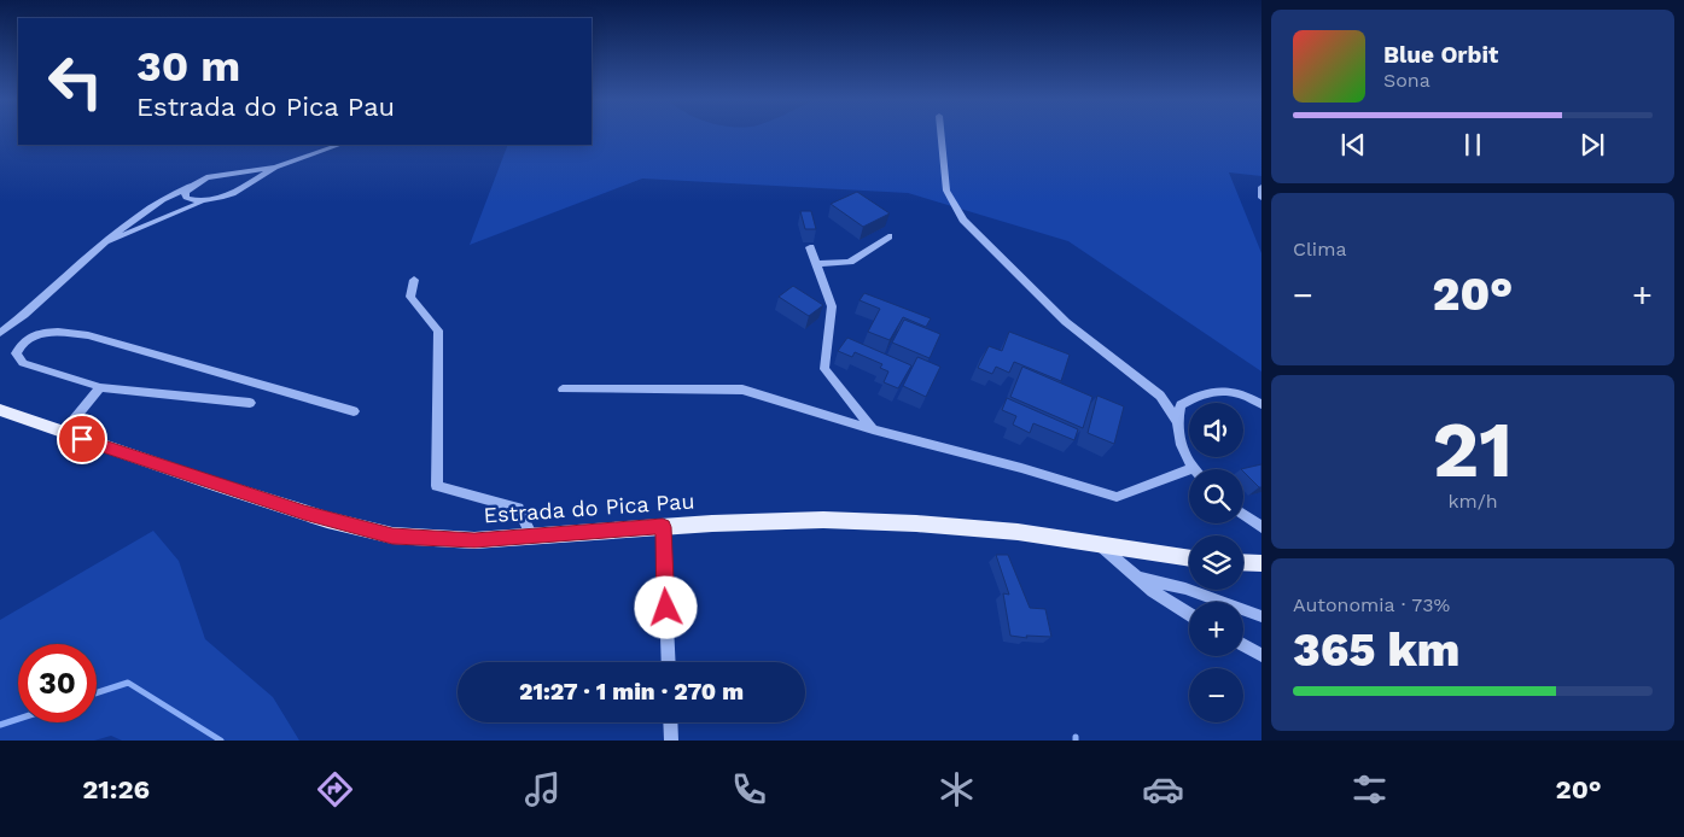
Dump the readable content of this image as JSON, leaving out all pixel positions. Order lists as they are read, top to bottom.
{
  "streets": {
    "main road": ["Estrada do Pica Pau"]
  },
  "page": {
    "turn": ["30 m", "Estrada do Pica Pau"],
    "song": ["Blue Orbit", "Sona"],
    "tile": [
      "Clima",
      ["21", "km/h"],
      ["Autonomia · 73%", "365 km"]
    ],
    "heat": ["−", "20°", "+"],
    "map_buttons": ["+", "−"],
    "limit": "30",
    "trip": "21:27 · 1 min · 270 m",
    "tabs": ["21:26", "20°"]
  }
}
